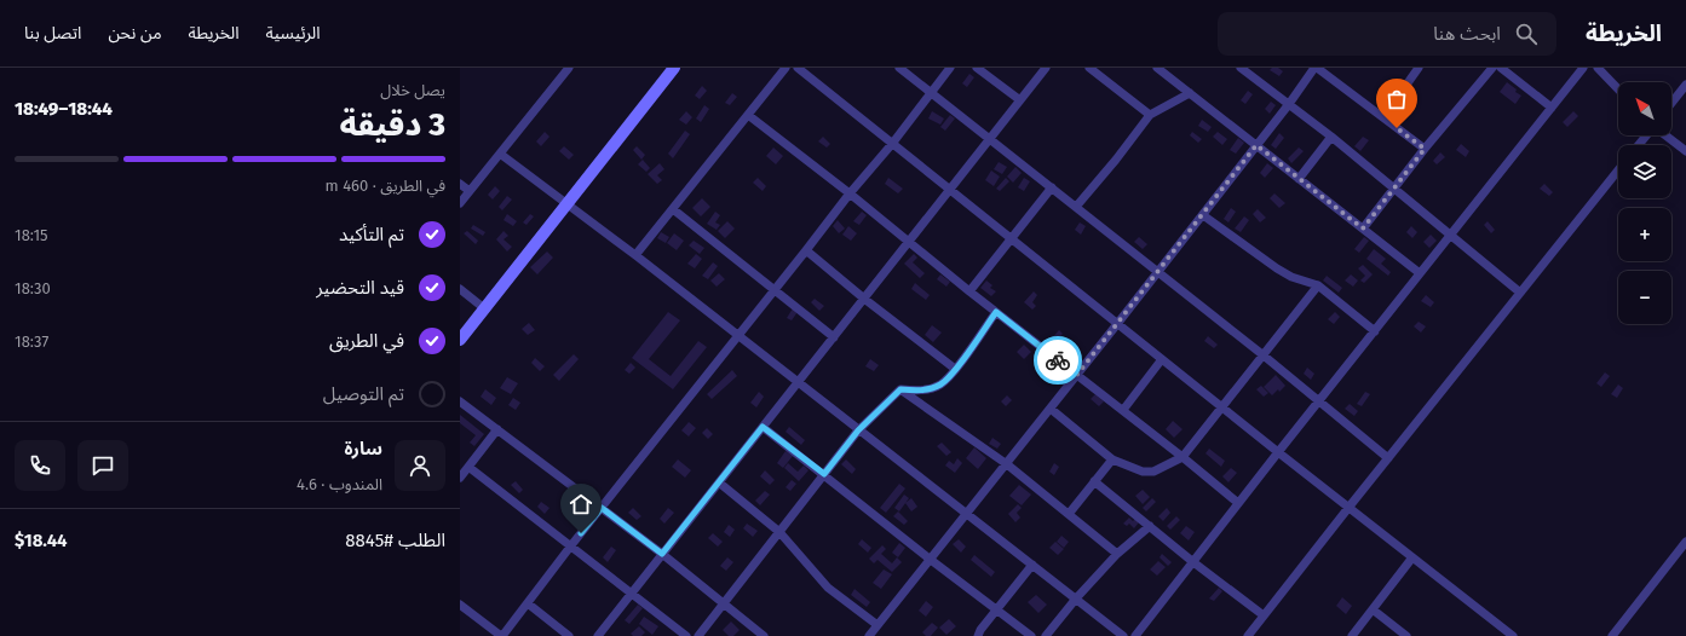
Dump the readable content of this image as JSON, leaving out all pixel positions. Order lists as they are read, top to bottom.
{
  "north": "top left",
  "page": {
    "header": "الخريطة",
    "search": "ابحث هنا",
    "nav": [
      "الرئيسية",
      "الخريطة",
      "من نحن",
      "اتصل بنا"
    ],
    "heading": ["3 دقيقة", "يصل خلال", "18:44–18:49"],
    "panel": [
      "سارة",
      "المندوب · 4.6",
      "الطلب #8845",
      "$18.44"
    ],
    "map_buttons": ["+", "−"],
    "bar": "في الطريق · 460 m",
    "list": [
      ["تم التأكيد", "18:15"],
      ["قيد التحضير", "18:30"],
      ["في الطريق", "18:37"],
      "تم التوصيل"
    ]
  }
}
